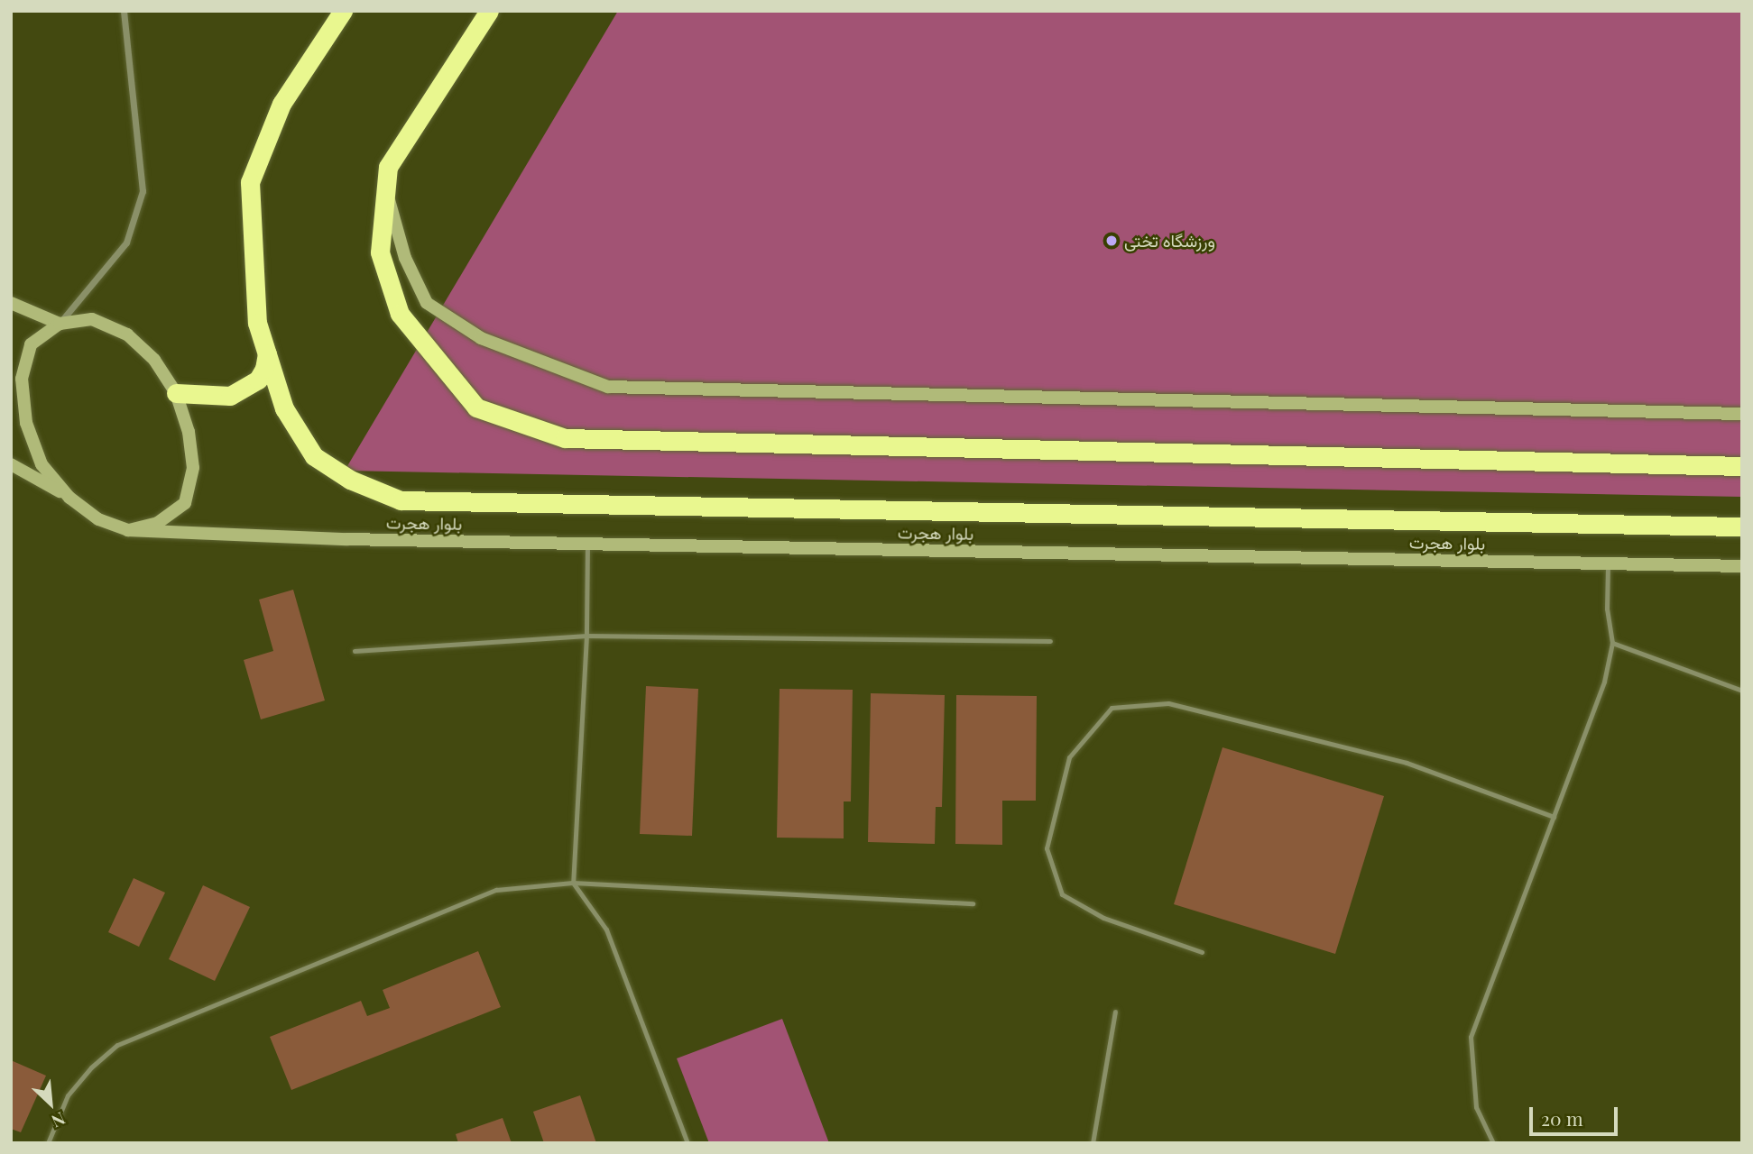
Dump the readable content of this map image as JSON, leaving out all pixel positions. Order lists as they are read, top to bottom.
{
  "streets": {
    "main road": ["بلوار هجرت"]
  },
  "places": ["ورزشگاه تختی"],
  "scale_bar": "20 m",
  "north": "bottom right"
}
